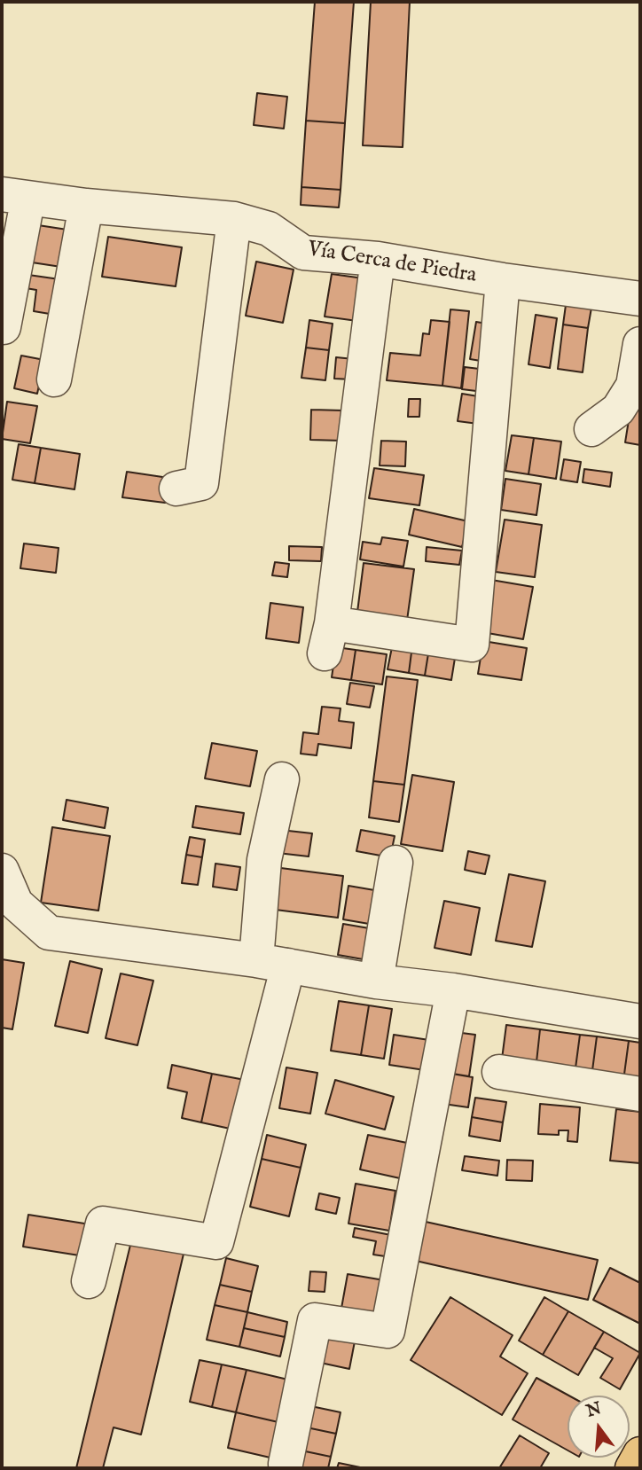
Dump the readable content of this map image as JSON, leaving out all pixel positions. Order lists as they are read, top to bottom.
{
  "streets": {
    "street": ["Vía Cerca de Piedra"]
  },
  "north": "top"
}
